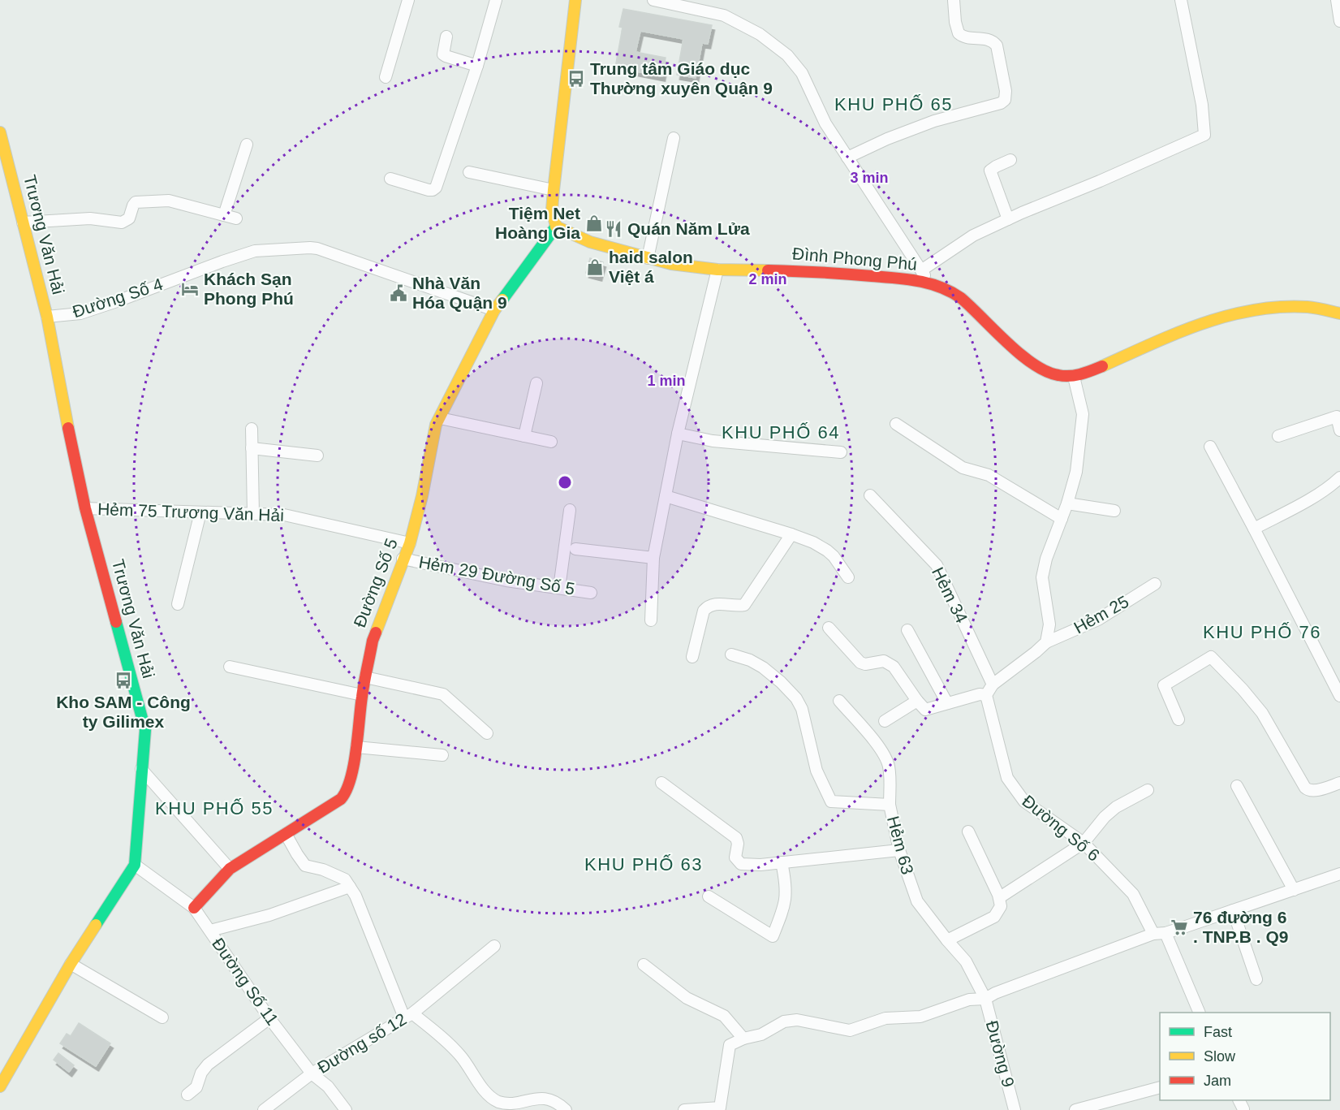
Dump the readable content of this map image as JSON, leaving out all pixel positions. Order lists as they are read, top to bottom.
{
  "streets": {
    "street": [
      "Trương Văn Hải",
      "Đình Phong Phú",
      "Đường Số 4",
      "Hẻm 75 Trương Văn Hải",
      "Hẻm 29 Đường Số 5",
      "Đường Số 5",
      "Hẻm 34",
      "Hẻm 25",
      "Đường Số 6",
      "Hẻm 63",
      "Đường Số 11",
      "Đường số 12",
      "Đường 9"
    ]
  },
  "crossings": [
    ["Trương Văn Hải", "Đường Số 4"],
    ["Trương Văn Hải", "Hẻm 75 Trương Văn Hải"],
    ["Trương Văn Hải", "Đường Số 11"],
    ["Đình Phong Phú", "Đường Số 5"],
    ["Đường Số 4", "Đường Số 5"],
    ["Hẻm 75 Trương Văn Hải", "Đường Số 5"],
    ["Hẻm 29 Đường Số 5", "Đường Số 5"],
    ["Đường Số 5", "Đường Số 11"],
    ["Hẻm 63", "Đường 9"],
    ["Đường Số 11", "Đường số 12"]
  ],
  "districts": [
    "KHU PHỐ 65",
    "KHU PHỐ 64",
    "KHU PHỐ 76",
    "KHU PHỐ 55",
    "KHU PHỐ 63"
  ],
  "places": {
    "bus stop": ["Trung tâm Giáo dục Thường xuyên Quận 9", "Kho SAM - Công ty Gilimex"],
    "shop": ["Tiệm Net Hoàng Gia", "haid salon Việt á"],
    "restaurant": ["Quán Năm Lửa"],
    "hotel": ["Khách Sạn Phong Phú"],
    "public building": ["Nhà Văn Hóa Quận 9"],
    "supermarket": ["76 đường 6 . TNP.B . Q9"]
  },
  "legend": ["Fast", "Slow", "Jam"],
  "rings": ["3 min", "2 min", "1 min"]
}
